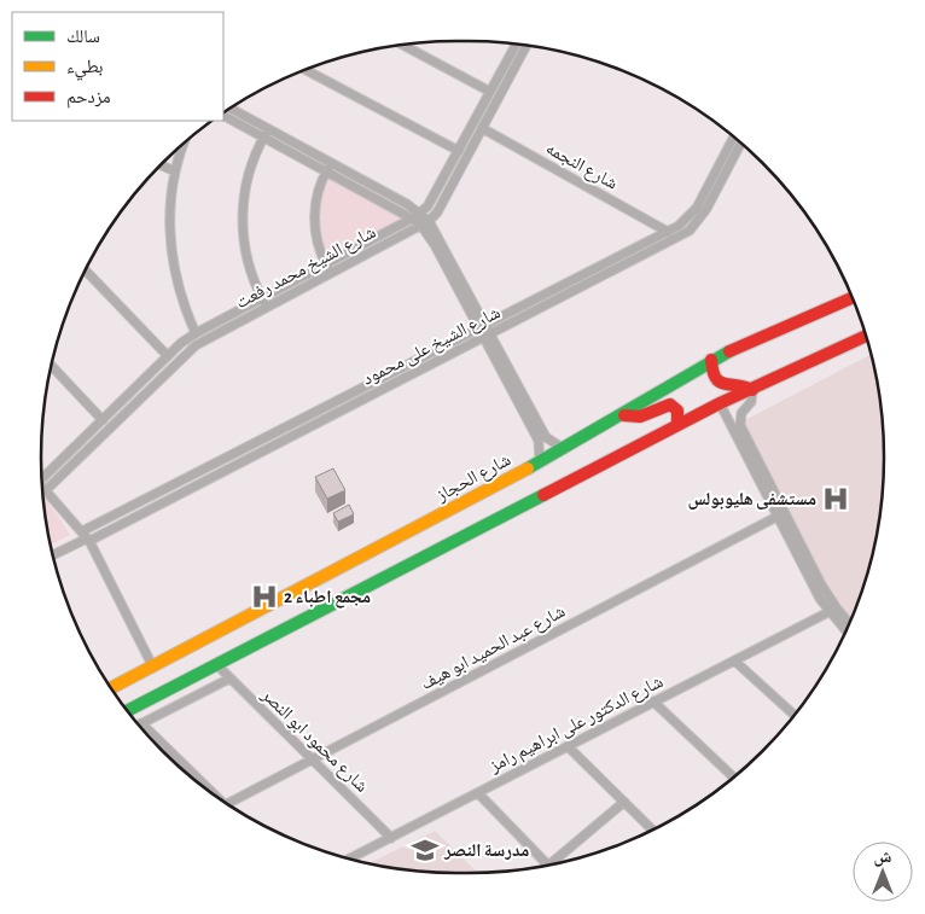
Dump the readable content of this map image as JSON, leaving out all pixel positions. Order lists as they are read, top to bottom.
{
  "streets": {
    "main road": ["شارع الحجاز"],
    "street": [
      "شارع النجمه",
      "شارع الشيخ محمد رفعت",
      "شارع الشيخ على محمود",
      "شارع عبد الحميد ابو هيف",
      "شارع الدكتور على ابراهيم رامز",
      "شارع محمود ابو النصر"
    ]
  },
  "crossings": [
    ["شارع النجمه", "شارع الشيخ محمد رفعت"],
    ["شارع النجمه", "شارع الشيخ على محمود"],
    ["شارع عبد الحميد ابو هيف", "شارع محمود ابو النصر"],
    ["شارع الدكتور على ابراهيم رامز", "شارع محمود ابو النصر"]
  ],
  "places": {
    "hospital": ["مستشفى هليوبولس", "مجمع اطباء 2"],
    "school or university": ["مدرسة النصر"]
  },
  "legend": ["سالك", "بطيء", "مزدحم"],
  "north": "top"
}
